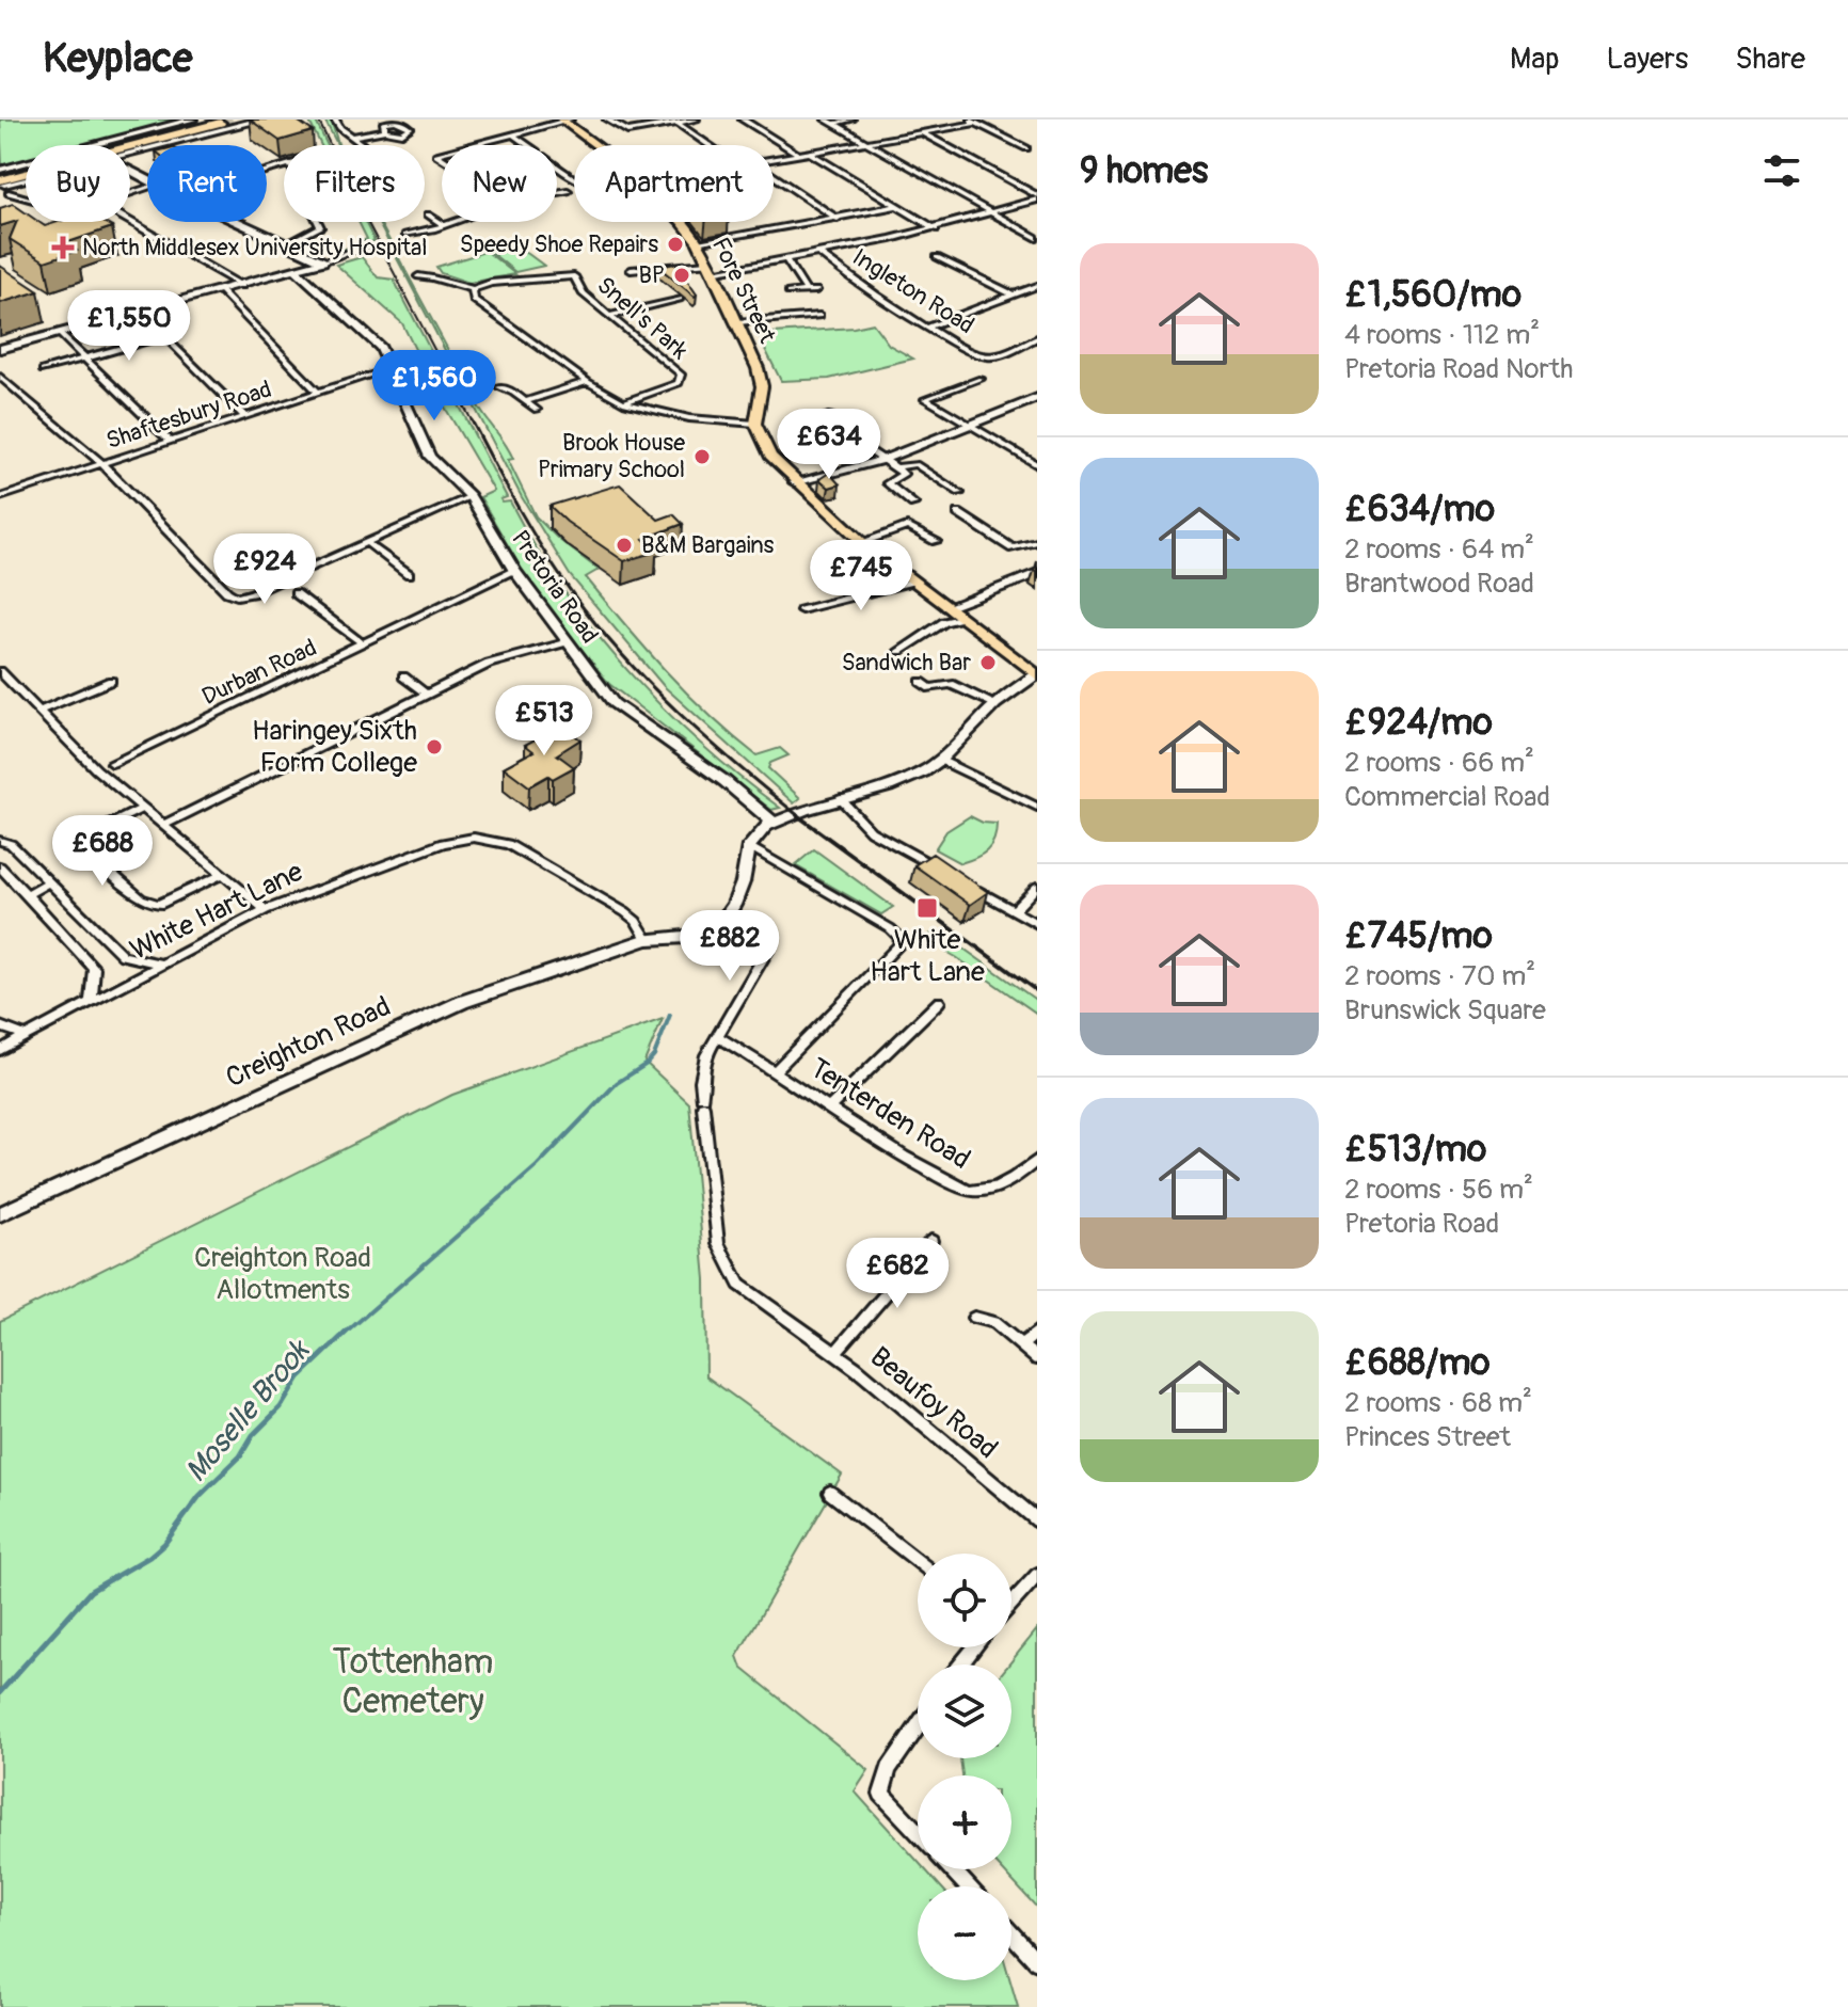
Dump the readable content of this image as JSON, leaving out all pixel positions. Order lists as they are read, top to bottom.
{
  "streets": {
    "main road": ["Fore Street"],
    "street": [
      "Ingleton Road",
      "Snell's Park",
      "Shaftesbury Road",
      "Pretoria Road",
      "Durban Road",
      "White Hart Lane",
      "Creighton Road",
      "Tenterden Road",
      "Beaufoy Road"
    ]
  },
  "crossings": [
    ["Shaftesbury Road", "Pretoria Road"],
    ["Pretoria Road", "Durban Road"],
    ["White Hart Lane", "Creighton Road"],
    ["Tenterden Road", "Beaufoy Road"]
  ],
  "water": ["Moselle Brook"],
  "parks": ["Creighton Road Allotments", "Tottenham Cemetery"],
  "places": {
    "other": [
      "Speedy Shoe Repairs",
      "BP",
      "Brook House Primary School",
      "B&M Bargains",
      "Sandwich Bar",
      "Haringey Sixth Form College"
    ],
    "health": ["North Middlesex University Hospital"],
    "transit": ["White Hart Lane"]
  },
  "page": {
    "header": "Keyplace",
    "nav": ["Map", "Layers", "Share"],
    "heading": "9 homes",
    "chip": [
      "Buy",
      "Rent",
      "Filters",
      "New",
      "Apartment"
    ],
    "list": [
      {
        "name": "£1,560/mo",
        "note": "4 rooms · 112 m² · Pretoria Road North"
      },
      {
        "name": "£634/mo",
        "note": "2 rooms · 64 m² · Brantwood Road"
      },
      {
        "name": "£924/mo",
        "note": "2 rooms · 66 m² · Commercial Road"
      },
      {
        "name": "£745/mo",
        "note": "2 rooms · 70 m² · Brunswick Square"
      },
      {
        "name": "£513/mo",
        "note": "2 rooms · 56 m² · Pretoria Road"
      },
      {
        "name": "£688/mo",
        "note": "2 rooms · 68 m² · Princes Street"
      }
    ],
    "price": [
      "£1,550",
      "£1,560",
      "£634",
      "£924",
      "£745",
      "£513",
      "£688",
      "£882",
      "£682"
    ],
    "map_buttons": ["+", "−"]
  }
}
